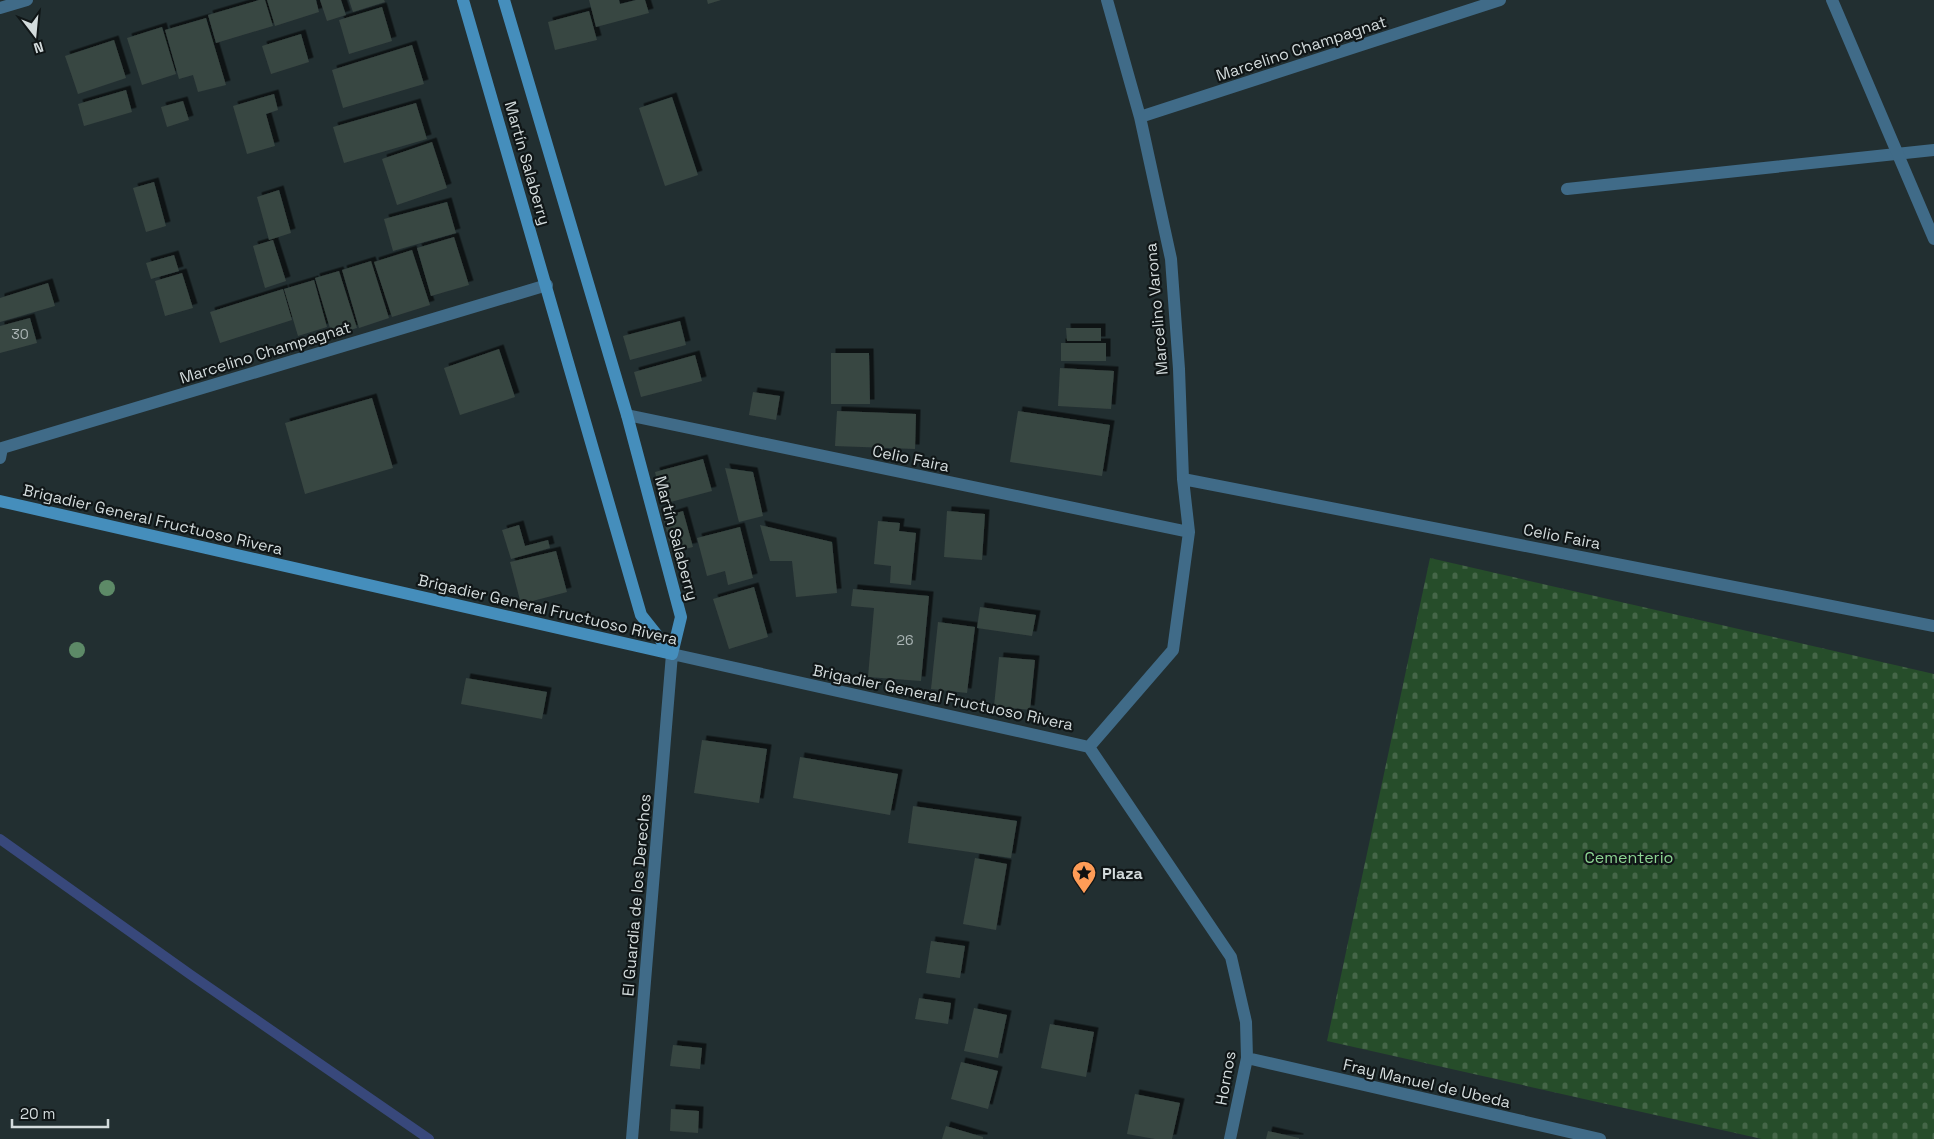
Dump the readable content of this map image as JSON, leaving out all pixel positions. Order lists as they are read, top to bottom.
{
  "streets": {
    "street": [
      "Marcelino Champagnat",
      "Martín Salaberry",
      "Marcelino Varona",
      "Celio Faira",
      "Brigadier General Fructuoso Rivera",
      "El Guardia de los Derechos",
      "Hornos",
      "Fray Manuel de Ubeda"
    ]
  },
  "crossings": [
    ["Marcelino Champagnat", "Martín Salaberry"],
    ["Marcelino Champagnat", "Marcelino Varona"],
    ["Martín Salaberry", "Celio Faira"],
    ["Martín Salaberry", "Brigadier General Fructuoso Rivera"],
    ["Martín Salaberry", "El Guardia de los Derechos"],
    ["Marcelino Varona", "Celio Faira"],
    ["Marcelino Varona", "Brigadier General Fructuoso Rivera"],
    ["Marcelino Varona", "Hornos"],
    ["Brigadier General Fructuoso Rivera", "El Guardia de los Derechos"],
    ["Brigadier General Fructuoso Rivera", "Hornos"],
    ["Hornos", "Fray Manuel de Ubeda"]
  ],
  "parks": ["Cementerio"],
  "places": {
    "place": ["Plaza"]
  },
  "house_numbers": ["30", "26"],
  "scale_bar": "20 m",
  "north": "bottom"
}
